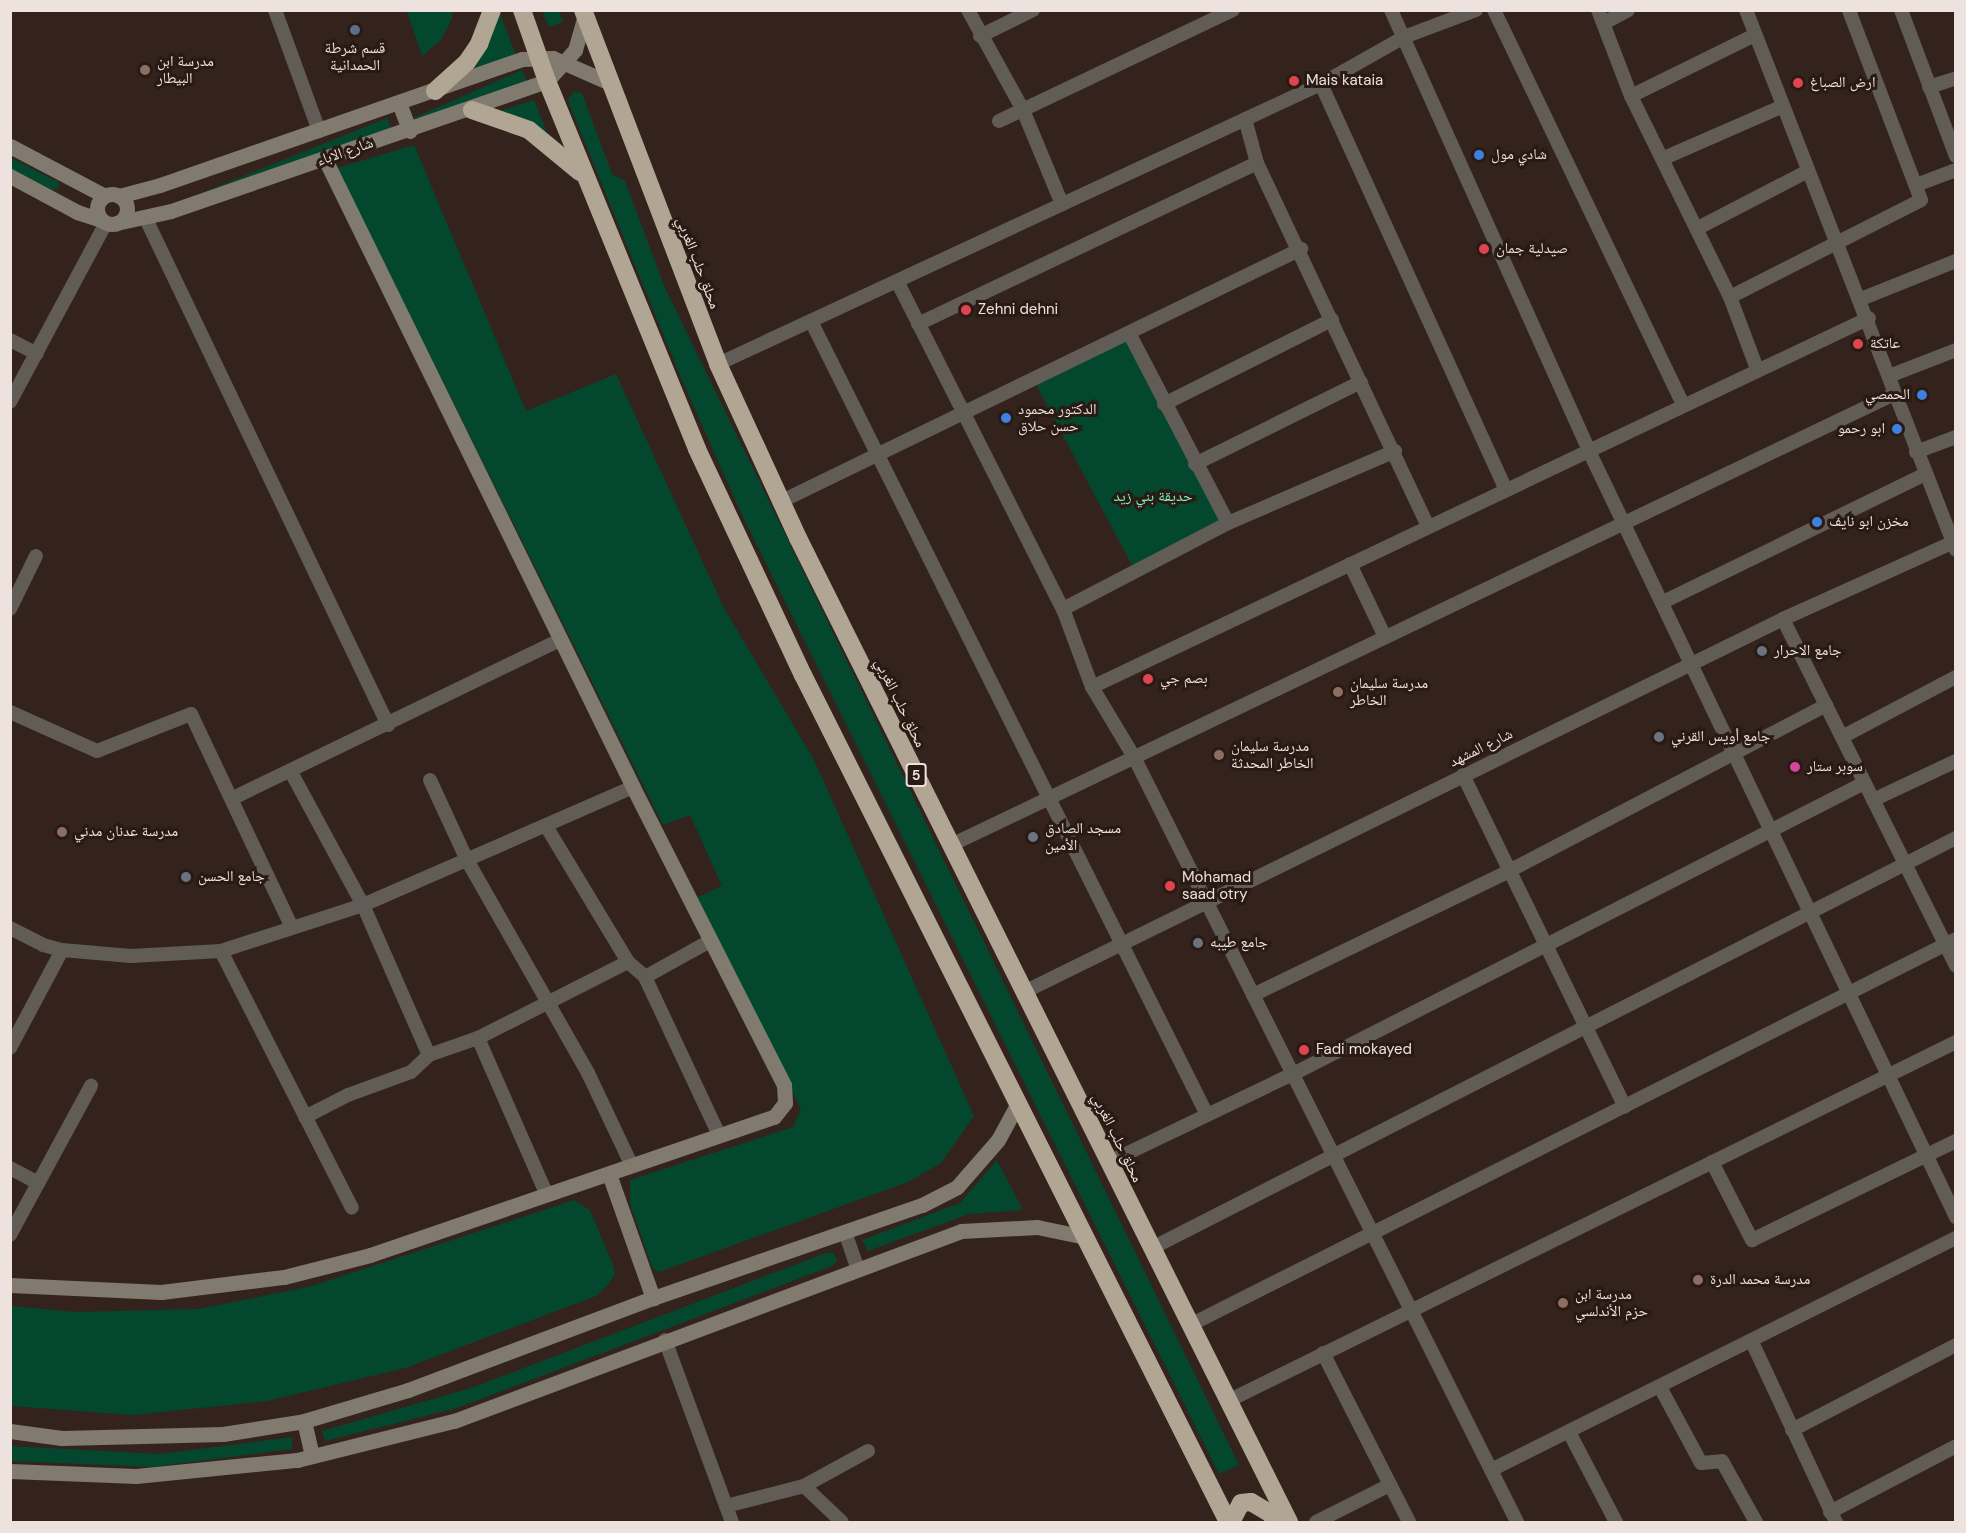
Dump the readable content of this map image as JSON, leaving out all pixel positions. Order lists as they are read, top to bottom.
{
  "streets": {
    "highway": ["محلق حلب الغربي", "5"],
    "main road": ["شارع الاباء"],
    "street": ["شارع المشهد"]
  },
  "crossings": [
    ["شارع الاباء", "محلق حلب الغربي"],
    ["محلق حلب الغربي", "شارع المشهد"]
  ],
  "parks": ["حديقة بني زيد"],
  "places": [
    "قسم شرطة الحمدانية",
    "مدرسة ابن البيطار",
    "Mais kataia",
    "ارض الصباغ",
    "شادي مول",
    "صيدلية جمان",
    "Zehni dehni",
    "عاتكة",
    "الحمصي",
    "الدكتور محمود حسن حلاق",
    "ابو رحمو",
    "مخزن ابو نايف",
    "جامع الاحرار",
    "بصم جي",
    "مدرسة سليمان الخاطر",
    "جامع أويس القرني",
    "مدرسة سليمان الخاطر المحدثة",
    "سوبر ستار",
    "مدرسة عدنان مدني",
    "مسجد الصادق الأمين",
    "جامع الحسن",
    "Mohamad saad otry",
    "جامع طيبه",
    "Fadi mokayed",
    "مدرسة محمد الدرة",
    "مدرسة ابن حزم الأندلسي"
  ]
}
